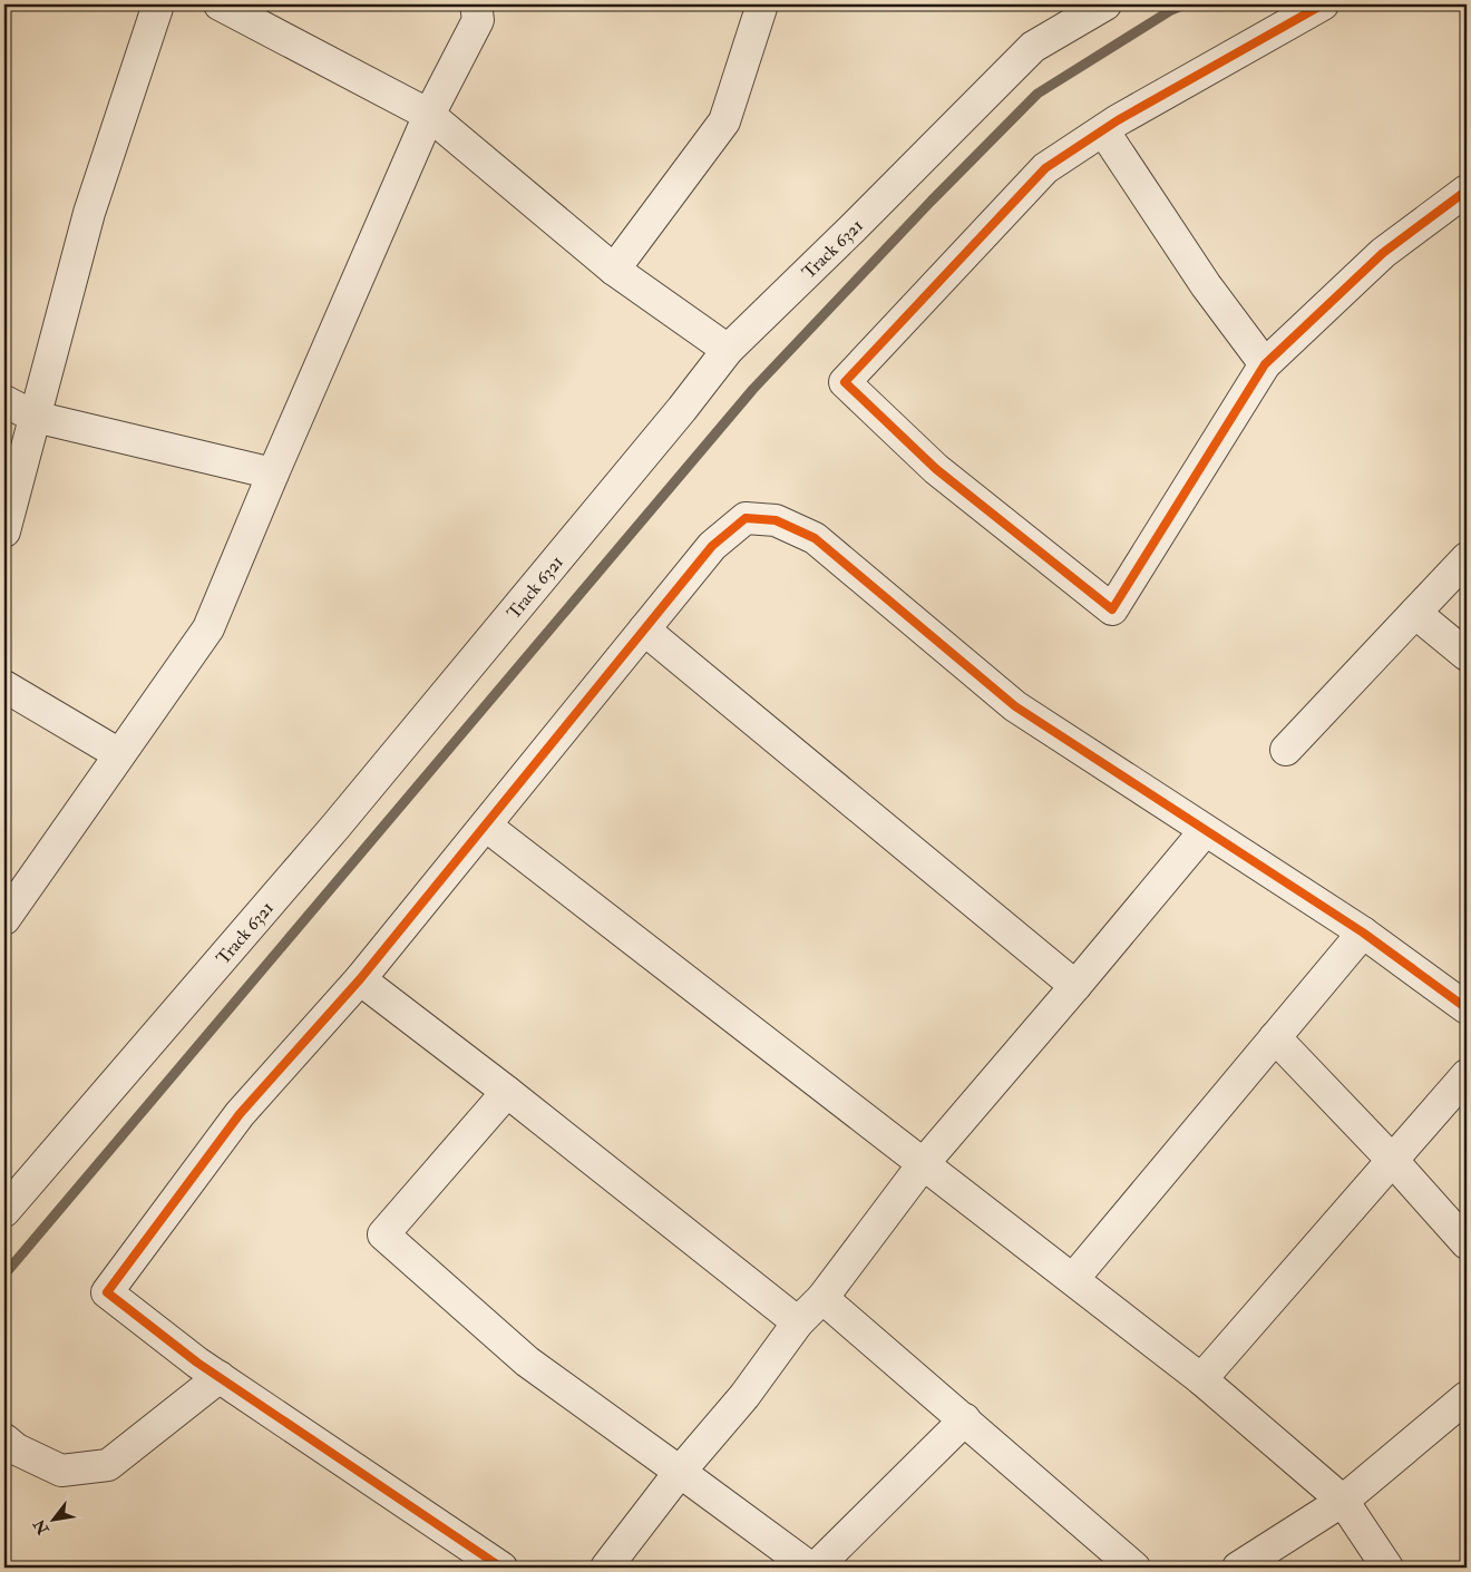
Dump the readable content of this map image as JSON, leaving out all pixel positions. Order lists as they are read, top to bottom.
{
  "streets": {
    "street": ["Track 6321"]
  },
  "north": "bottom left"
}
